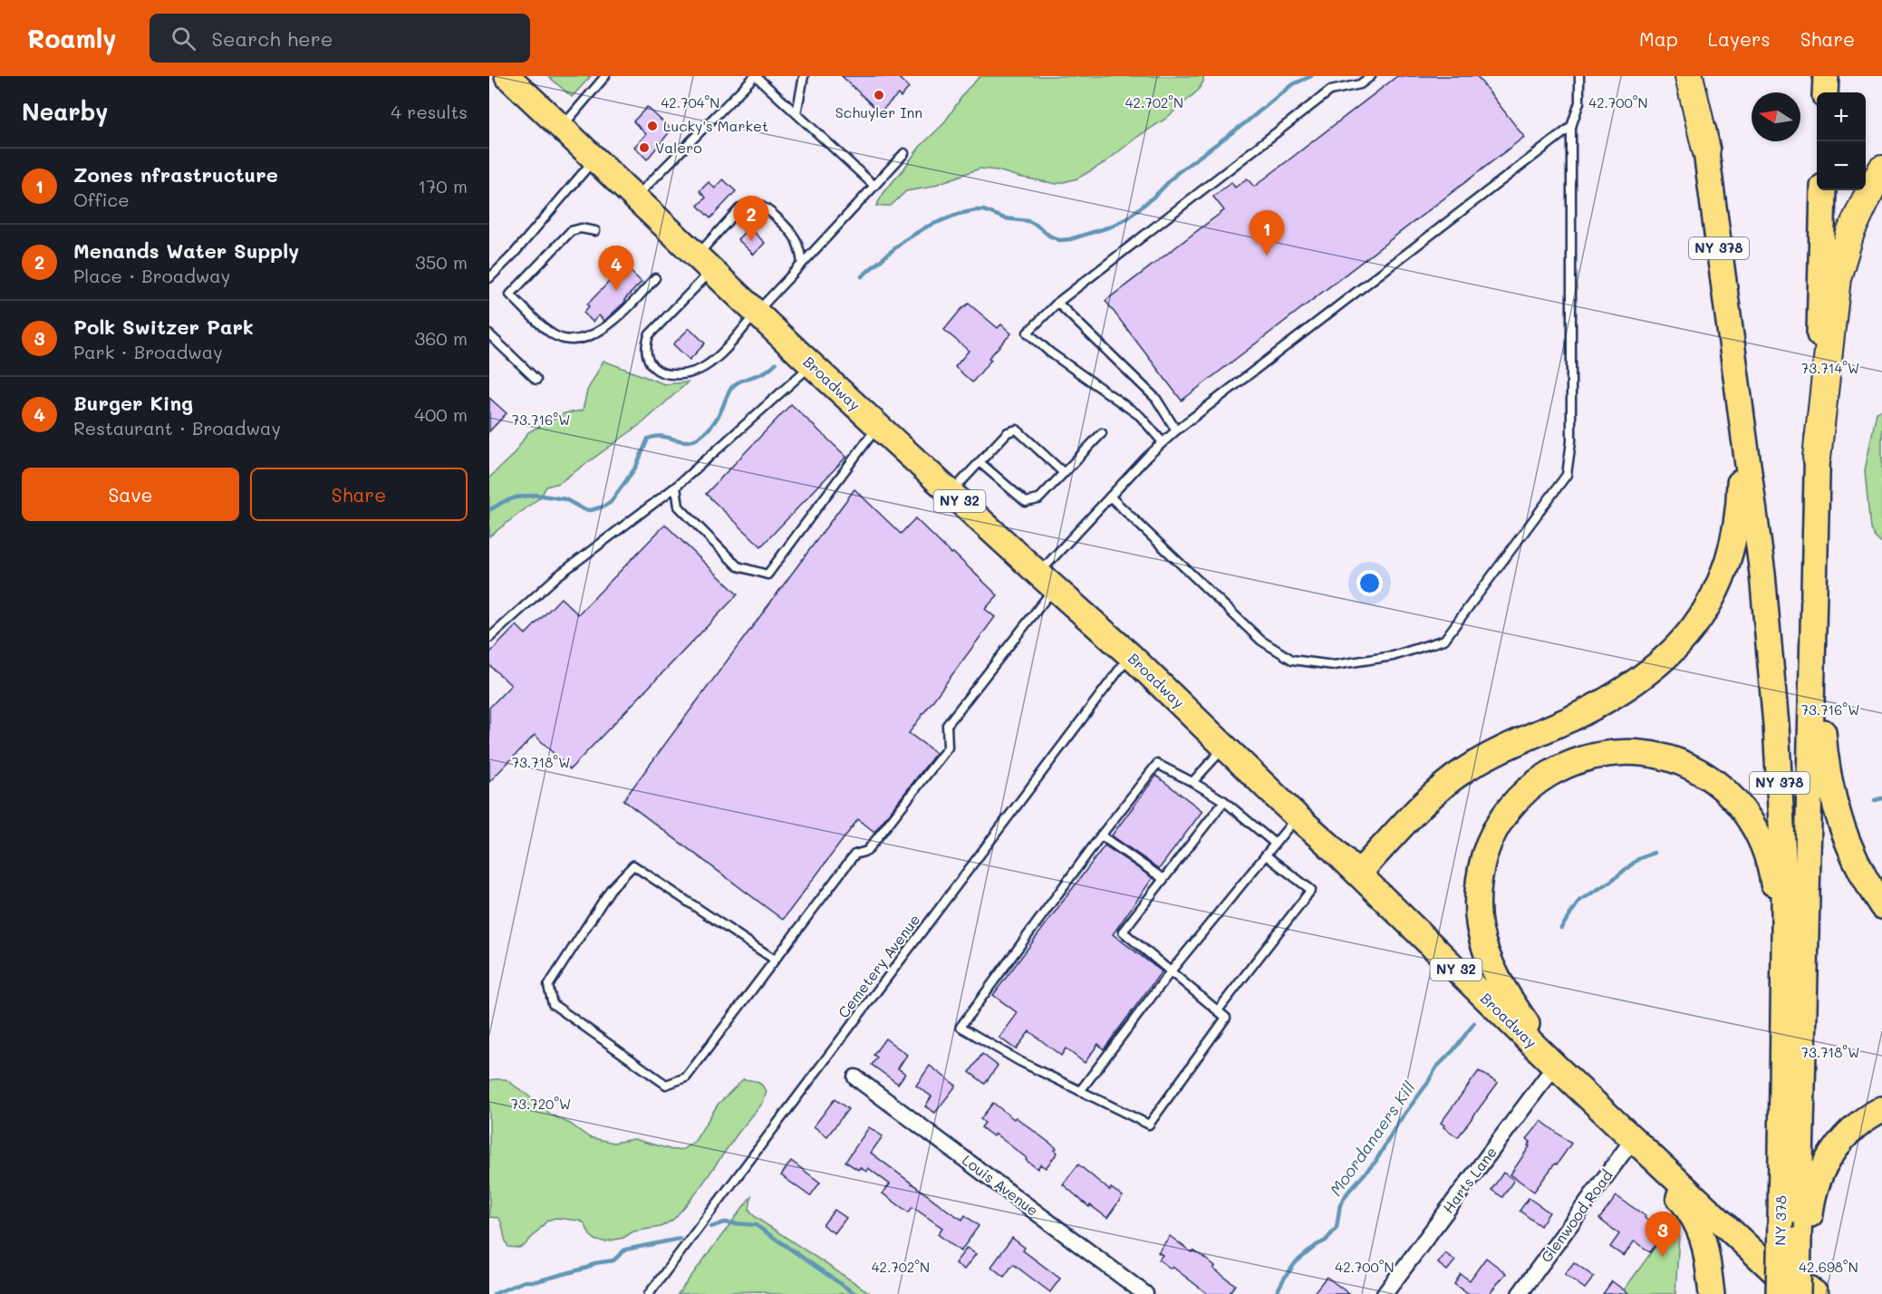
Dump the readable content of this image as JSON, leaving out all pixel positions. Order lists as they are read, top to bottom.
{
  "streets": {
    "main road": ["NY 378", "Broadway", "NY 32"],
    "street": ["Harts Lane", "Louis Avenue", "Glenwood Road"],
    "lane": ["Cemetery Avenue"]
  },
  "crossings": [
    ["Broadway", "Cemetery Avenue"],
    ["Broadway", "Harts Lane"],
    ["Broadway", "Glenwood Road"]
  ],
  "water": ["Moordanaers Kill"],
  "places": ["Schuyler Inn", "Lucky's Market", "Valero"],
  "north": "left",
  "page": {
    "header": "Roamly",
    "search": "Search here",
    "nav": ["Map", "Layers", "Share"],
    "heading": ["Nearby", "4 results"],
    "map_buttons": ["+", "−"],
    "list": [
      {
        "mark": "1",
        "name": "Zones nfrastructure",
        "note": "Office",
        "value": "170 m"
      },
      {
        "mark": "2",
        "name": "Menands Water Supply",
        "note": "Place · Broadway",
        "value": "350 m"
      },
      {
        "mark": "3",
        "name": "Polk Switzer Park",
        "note": "Park · Broadway",
        "value": "360 m"
      },
      {
        "mark": "4",
        "name": "Burger King",
        "note": "Restaurant · Broadway",
        "value": "400 m"
      }
    ],
    "pins": [
      "2",
      "1",
      "4",
      "3"
    ],
    "buttons": ["Save", "Share"]
  },
  "coordinates": [
    "42.704°N",
    "42.702°N",
    "42.700°N",
    "73.714°W",
    "73.716°W",
    "73.718°W",
    "73.720°W",
    "42.698°N"
  ]
}
